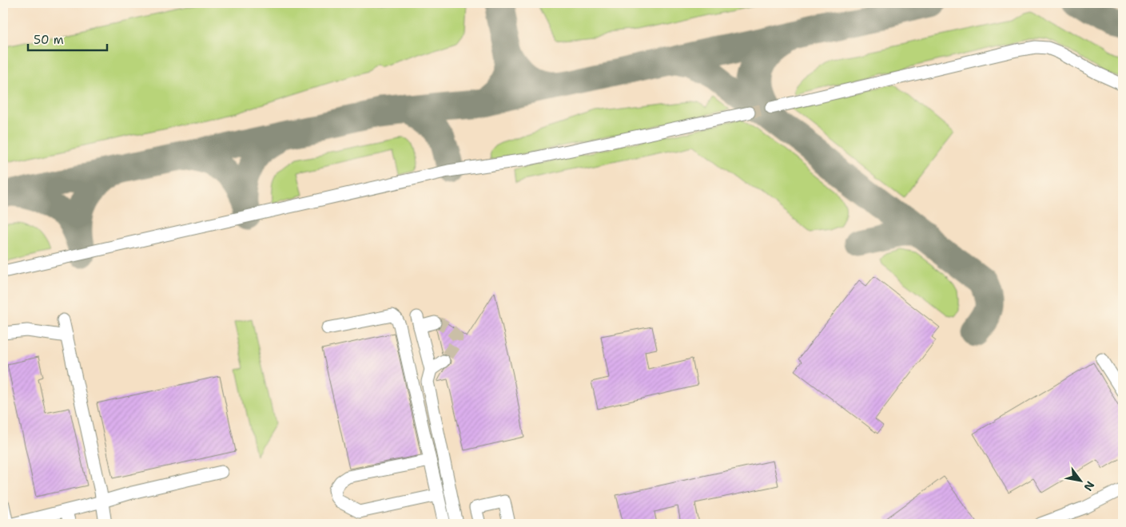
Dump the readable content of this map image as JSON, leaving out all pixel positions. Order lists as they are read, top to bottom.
{
  "scale_bar": "50 m",
  "north": "bottom right"
}
